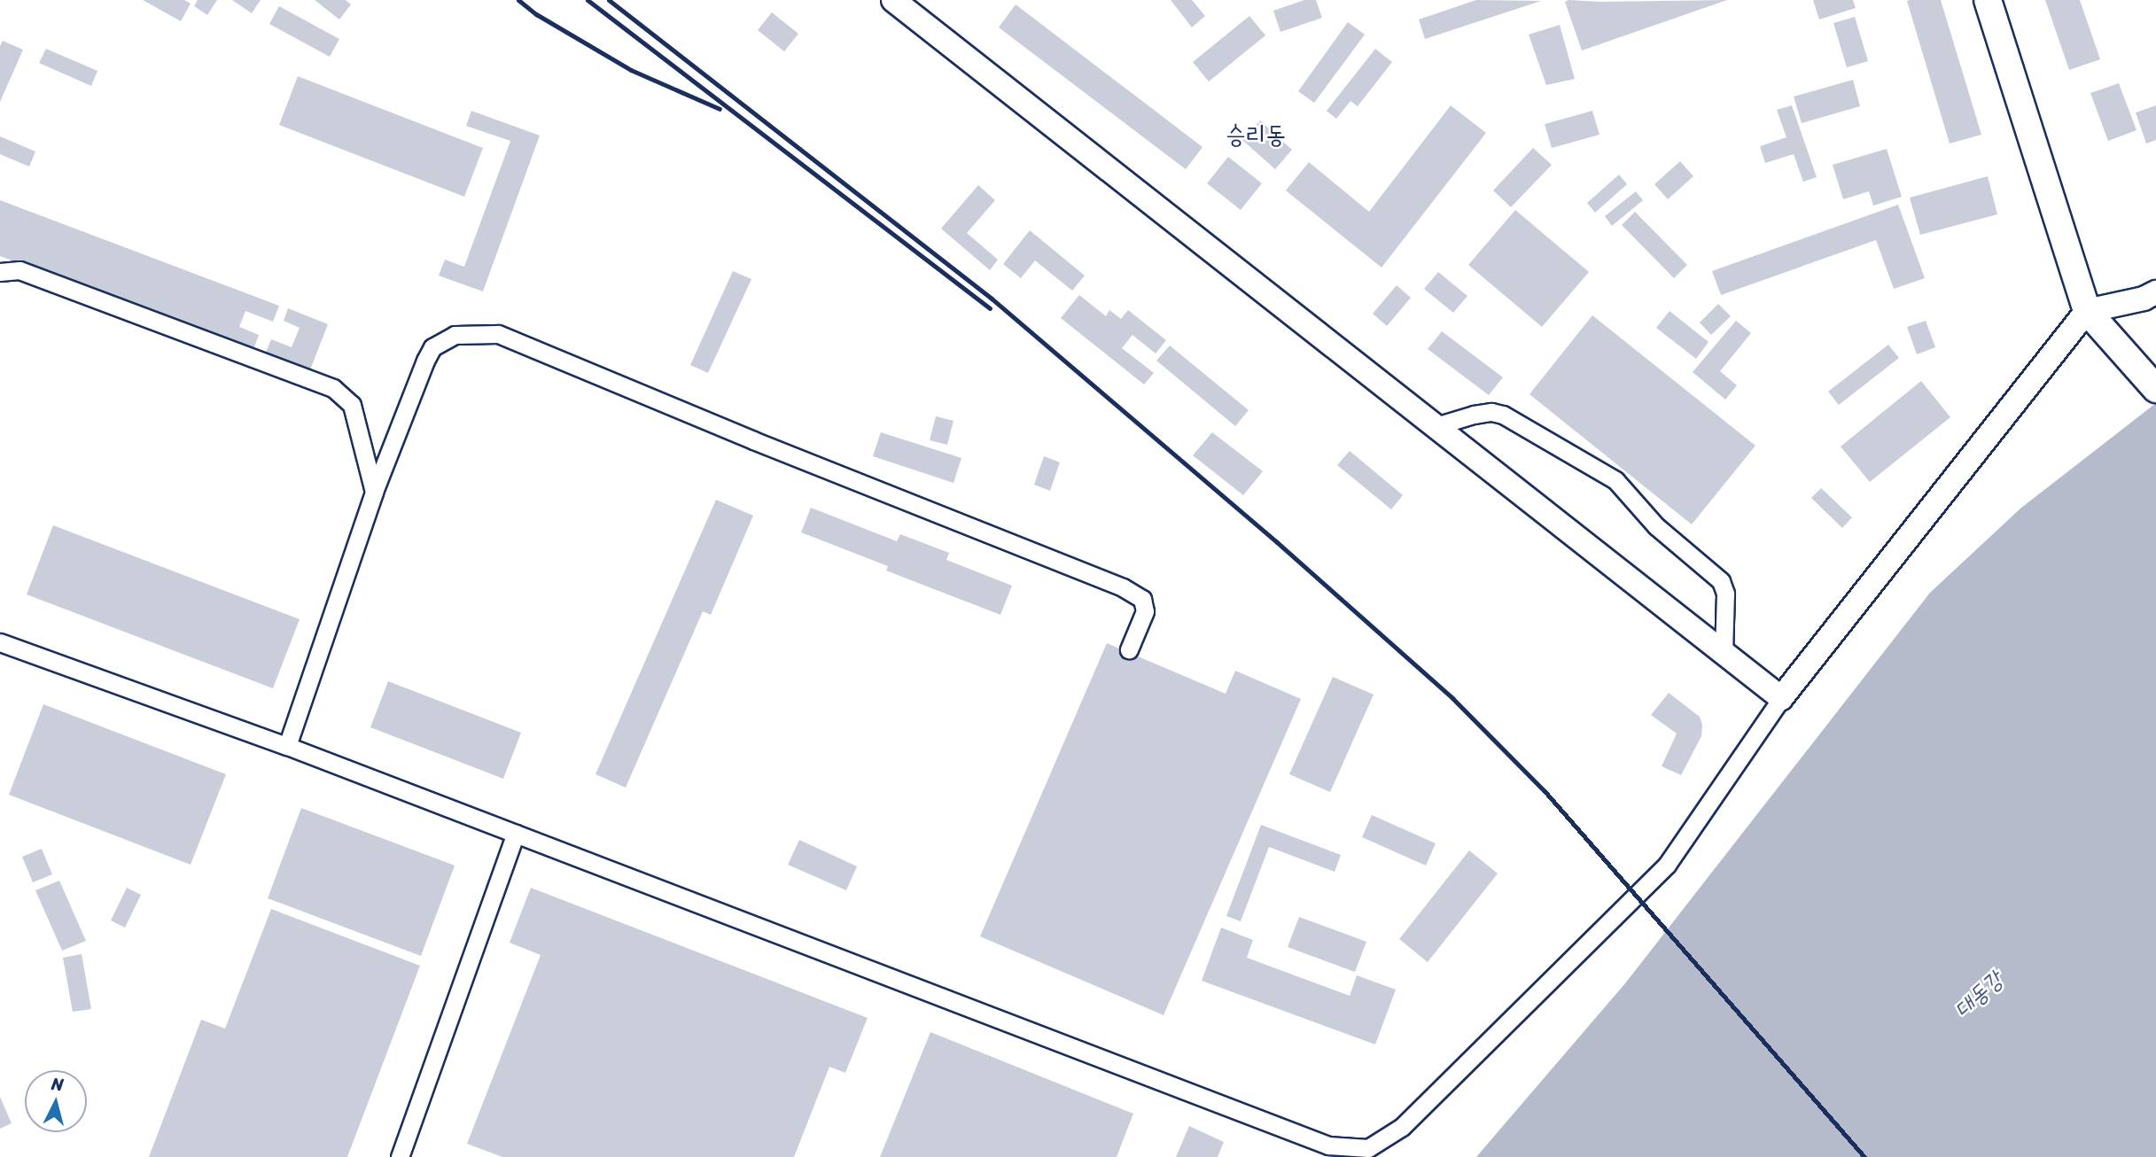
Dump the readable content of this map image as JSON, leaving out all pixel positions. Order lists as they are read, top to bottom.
{
  "districts": ["승리동"],
  "water": ["대동강"],
  "north": "top"
}
